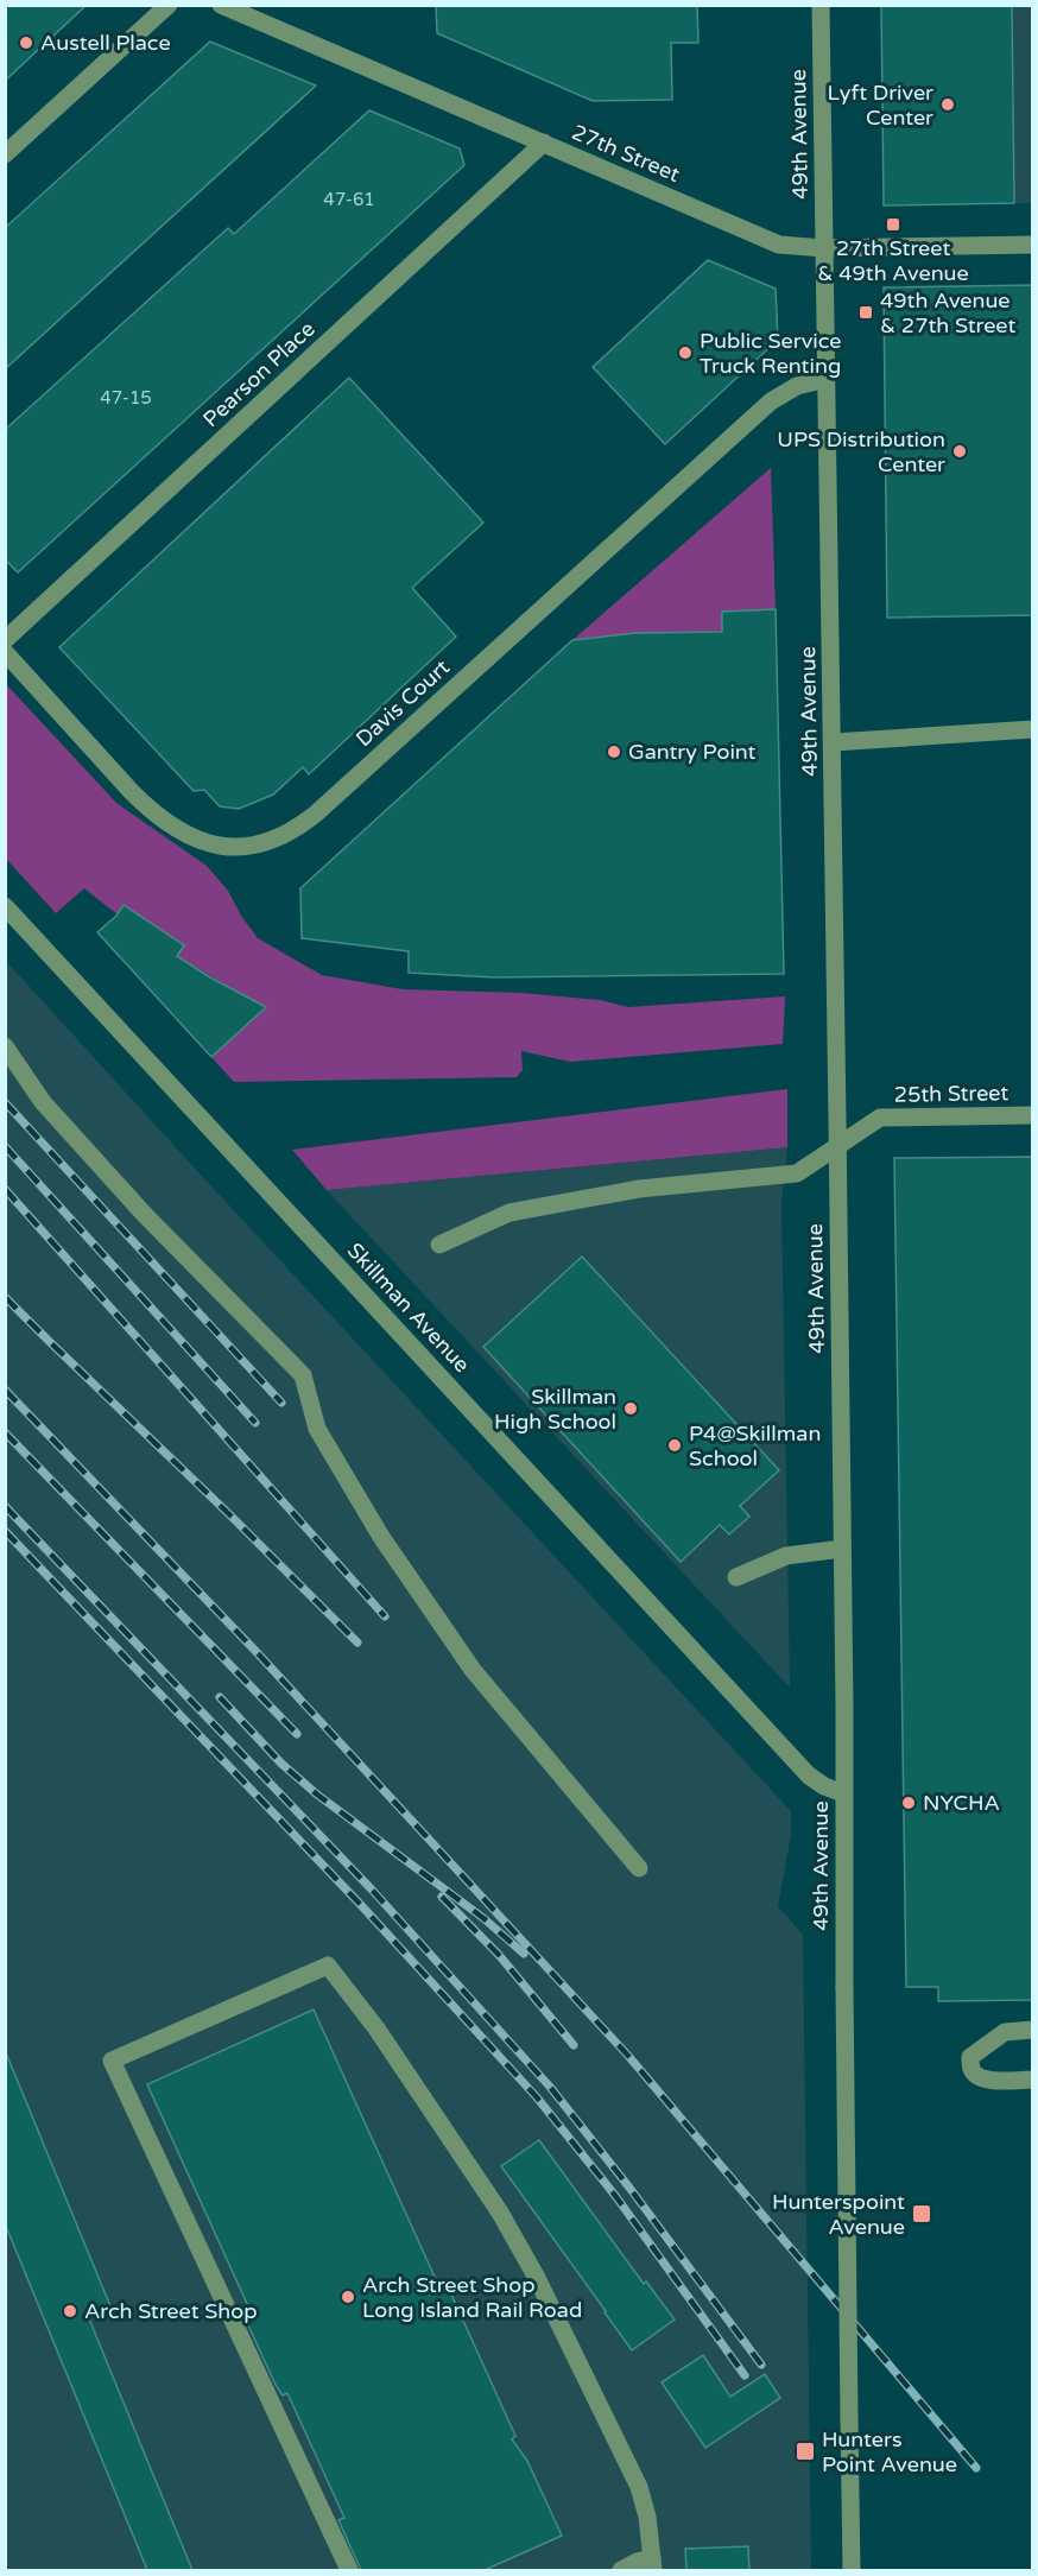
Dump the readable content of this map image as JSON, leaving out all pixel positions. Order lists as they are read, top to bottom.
{
  "streets": {
    "street": [
      "49th Avenue",
      "27th Street",
      "Pearson Place",
      "Davis Court",
      "25th Street",
      "Skillman Avenue"
    ]
  },
  "crossings": [
    ["49th Avenue", "27th Street"],
    ["49th Avenue", "Davis Court"],
    ["49th Avenue", "25th Street"],
    ["49th Avenue", "Skillman Avenue"],
    ["27th Street", "Pearson Place"]
  ],
  "places": {
    "other": [
      "Austell Place",
      "Lyft Driver Center",
      "Public Service Truck Renting",
      "UPS Distribution Center",
      "Gantry Point",
      "Skillman High School",
      "P4@Skillman School",
      "NYCHA",
      "Arch Street Shop Long Island Rail Road",
      "Arch Street Shop"
    ],
    "transit": [
      "27th Street & 49th Avenue",
      "49th Avenue & 27th Street",
      "Hunterspoint Avenue",
      "Hunters Point Avenue"
    ]
  },
  "house_numbers": ["47-61", "47-15"]
}
